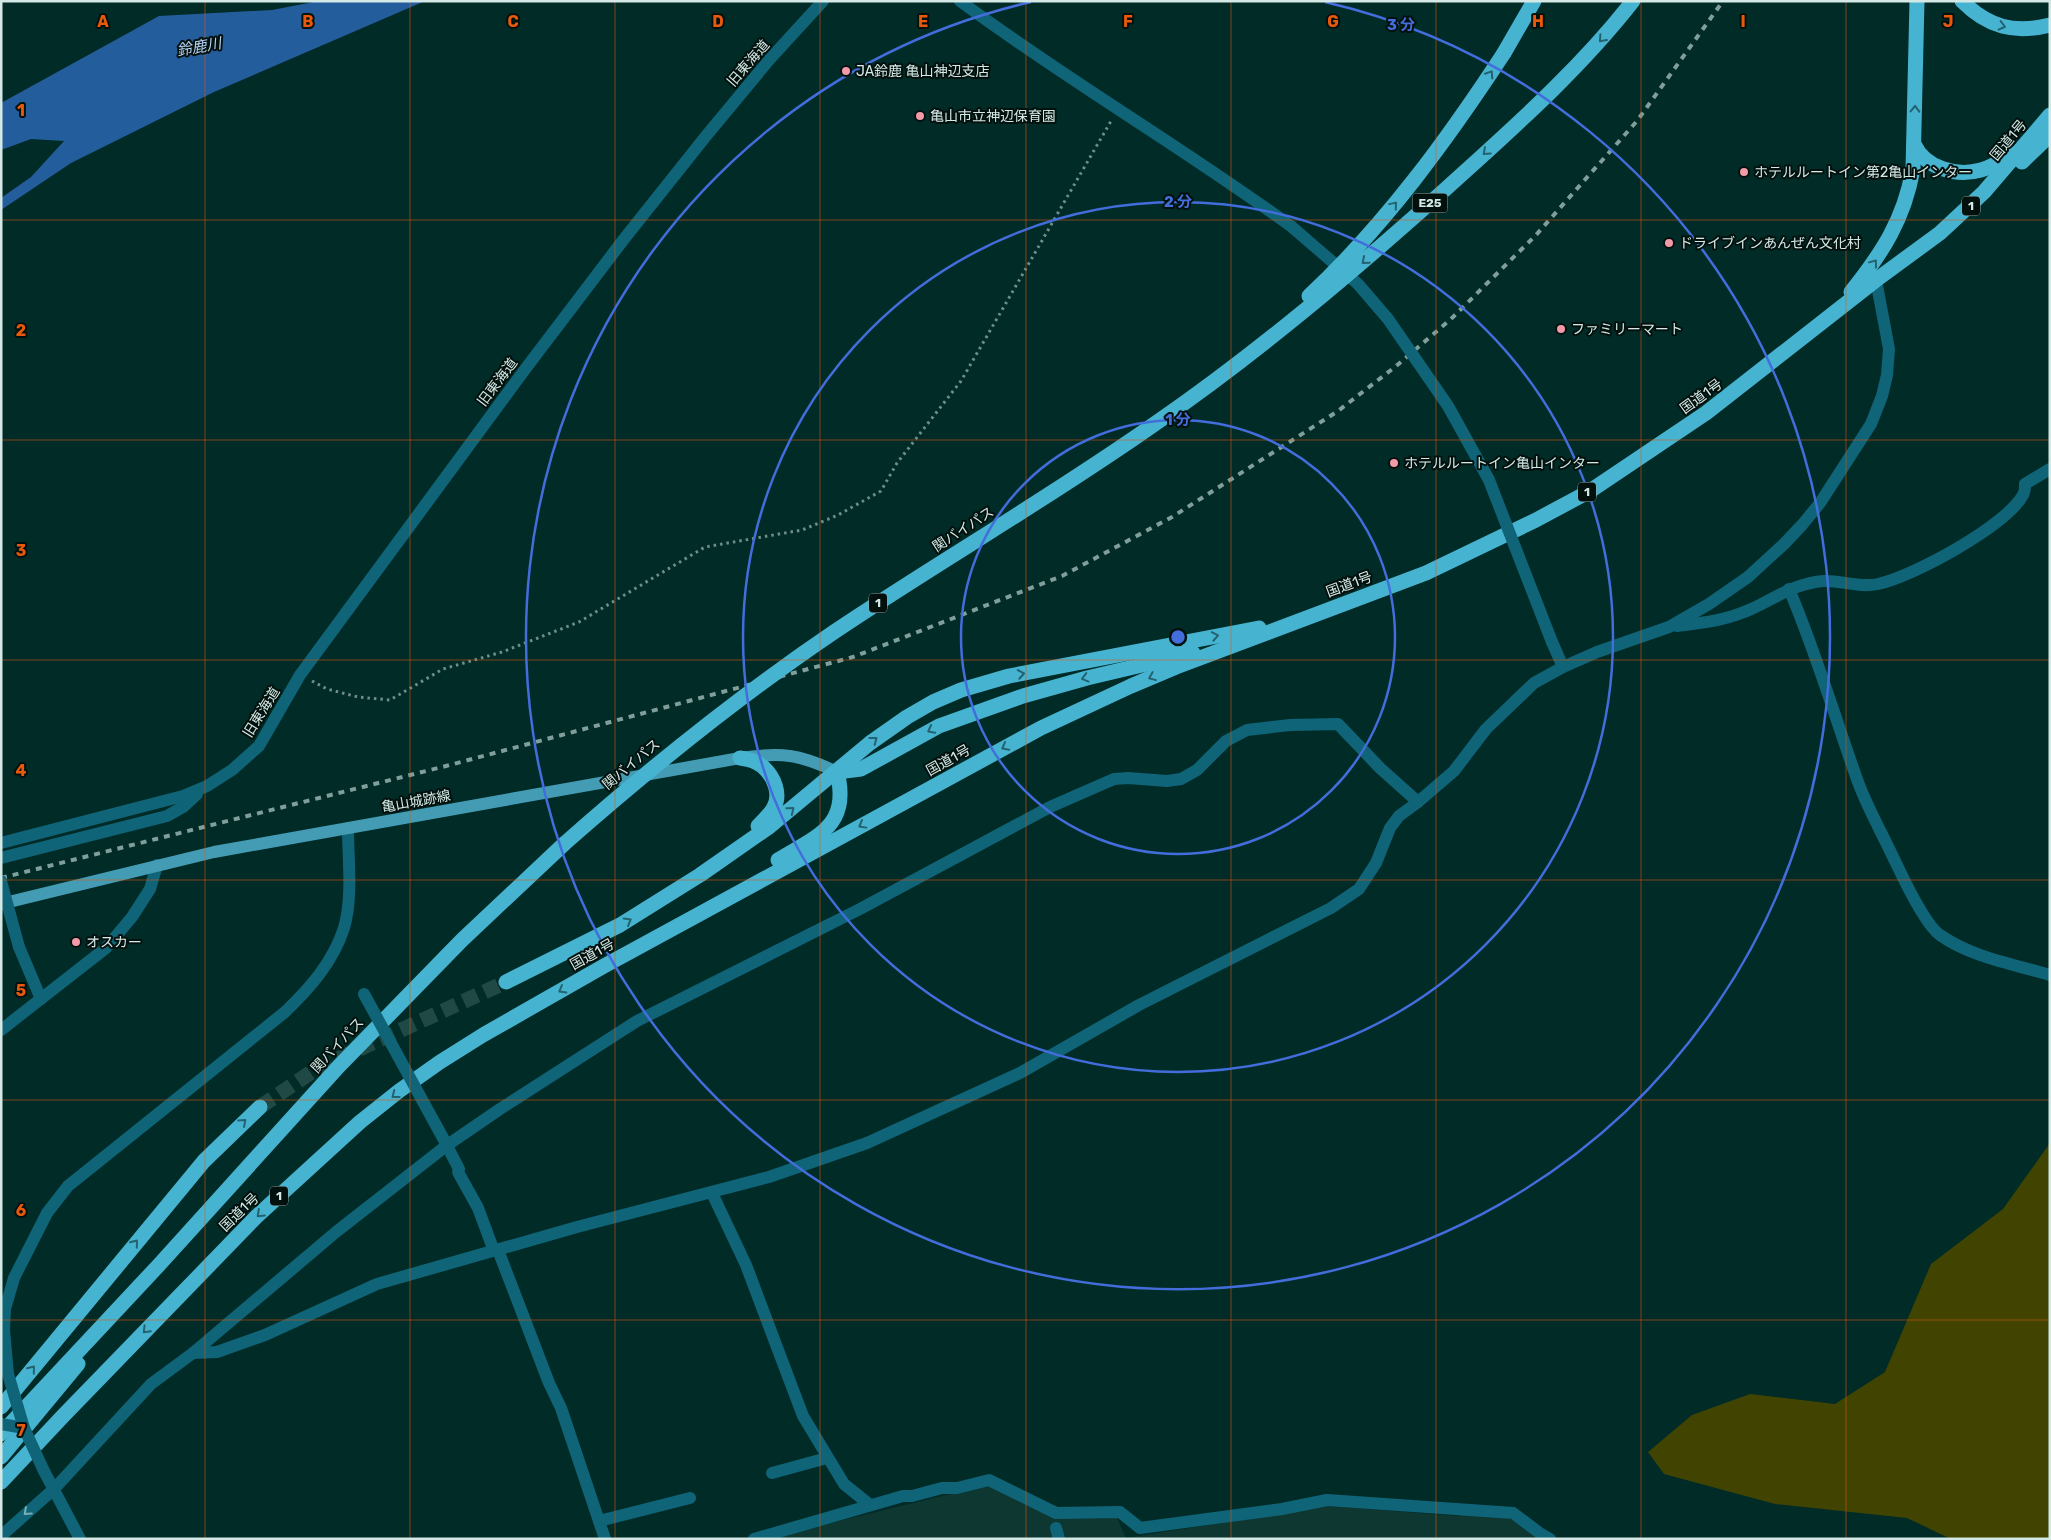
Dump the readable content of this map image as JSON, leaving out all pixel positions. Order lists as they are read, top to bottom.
{
  "streets": {
    "highway": [
      "国道1号",
      "E25",
      "1",
      "関バイパス"
    ],
    "main road": ["亀山城跡線"],
    "street": ["旧東海道"]
  },
  "crossings": [
    ["国道1号", "亀山城跡線"],
    ["E25", "関バイパス"],
    ["1", "関バイパス"]
  ],
  "water": ["鈴鹿川"],
  "places": [
    "JA鈴鹿 亀山神辺支店",
    "亀山市立神辺保育園",
    "ホテルルートイン第2亀山インター",
    "ドライブインあんぜん文化村",
    "ファミリーマート",
    "ホテルルートイン亀山インター",
    "オスカー"
  ],
  "grid": {
    "columns": [
      "A",
      "B",
      "C",
      "D",
      "E",
      "F",
      "G",
      "H",
      "I",
      "J"
    ],
    "rows": [
      "1",
      "2",
      "3",
      "4",
      "5",
      "6",
      "7"
    ]
  },
  "rings": ["3 分", "2 分", "1 分"]
}
